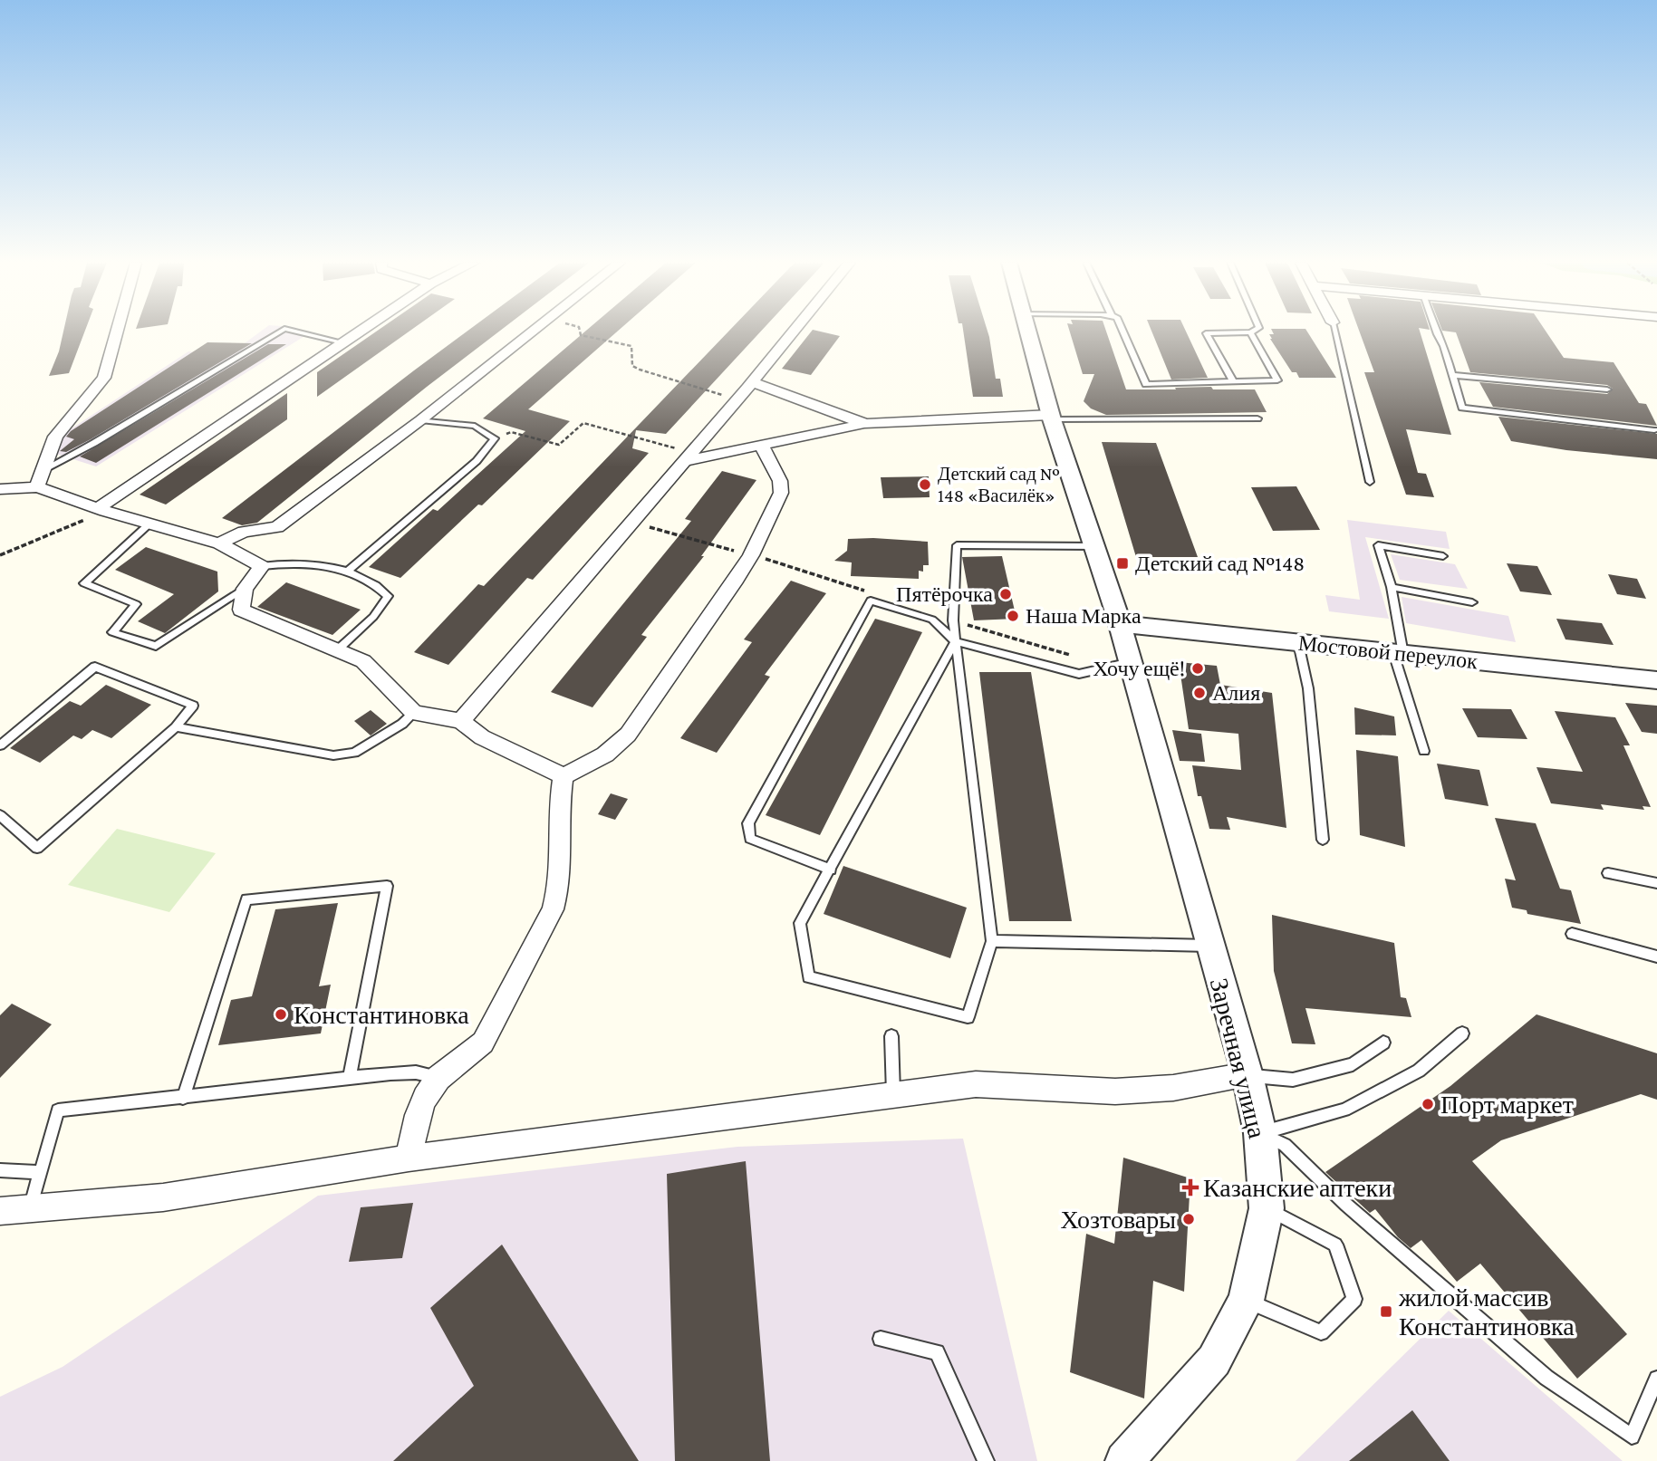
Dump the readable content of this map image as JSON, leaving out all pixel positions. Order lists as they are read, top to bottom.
{
  "streets": {
    "street": ["Мостовой переулок", "Заречная улица"]
  },
  "crossings": [
    ["Мостовой переулок", "Заречная улица"]
  ],
  "places": {
    "other": [
      "Детский сад № 148 «Василёк»",
      "Пятёрочка",
      "Наша Марка",
      "Хочу ещё!",
      "Алия",
      "Константиновка",
      "Порт маркет",
      "Хозтовары"
    ],
    "transit": ["Детский сад №148", "жилой массив Константиновка"],
    "health": ["Казанские аптеки"]
  }
}
